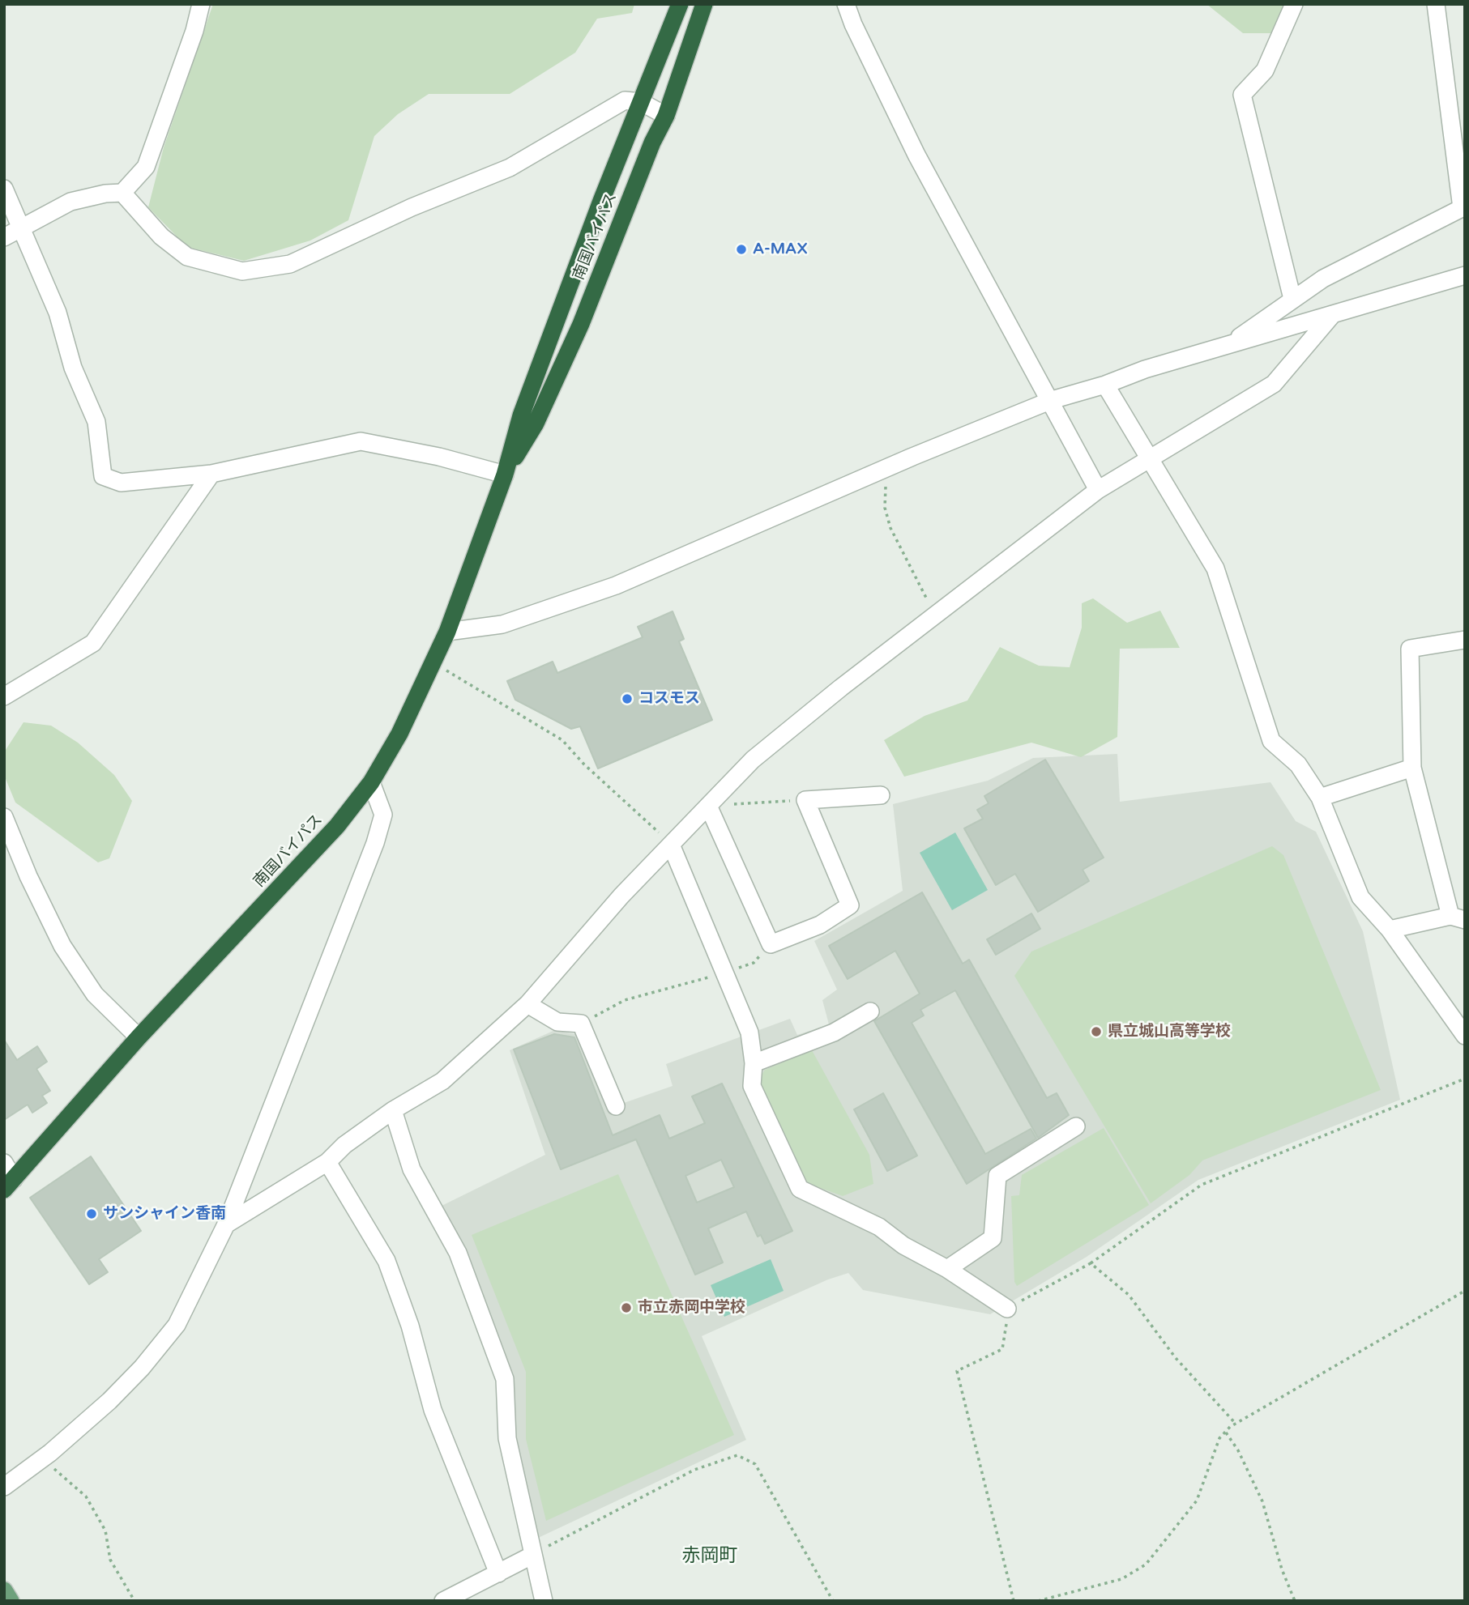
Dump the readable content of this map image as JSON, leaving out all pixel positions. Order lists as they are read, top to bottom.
{
  "streets": {
    "highway": ["南国バイパス"]
  },
  "districts": ["赤岡町"],
  "places": [
    "A-MAX",
    "コスモス",
    "県立城山高等学校",
    "サンシャイン香南",
    "市立赤岡中学校"
  ]
}
